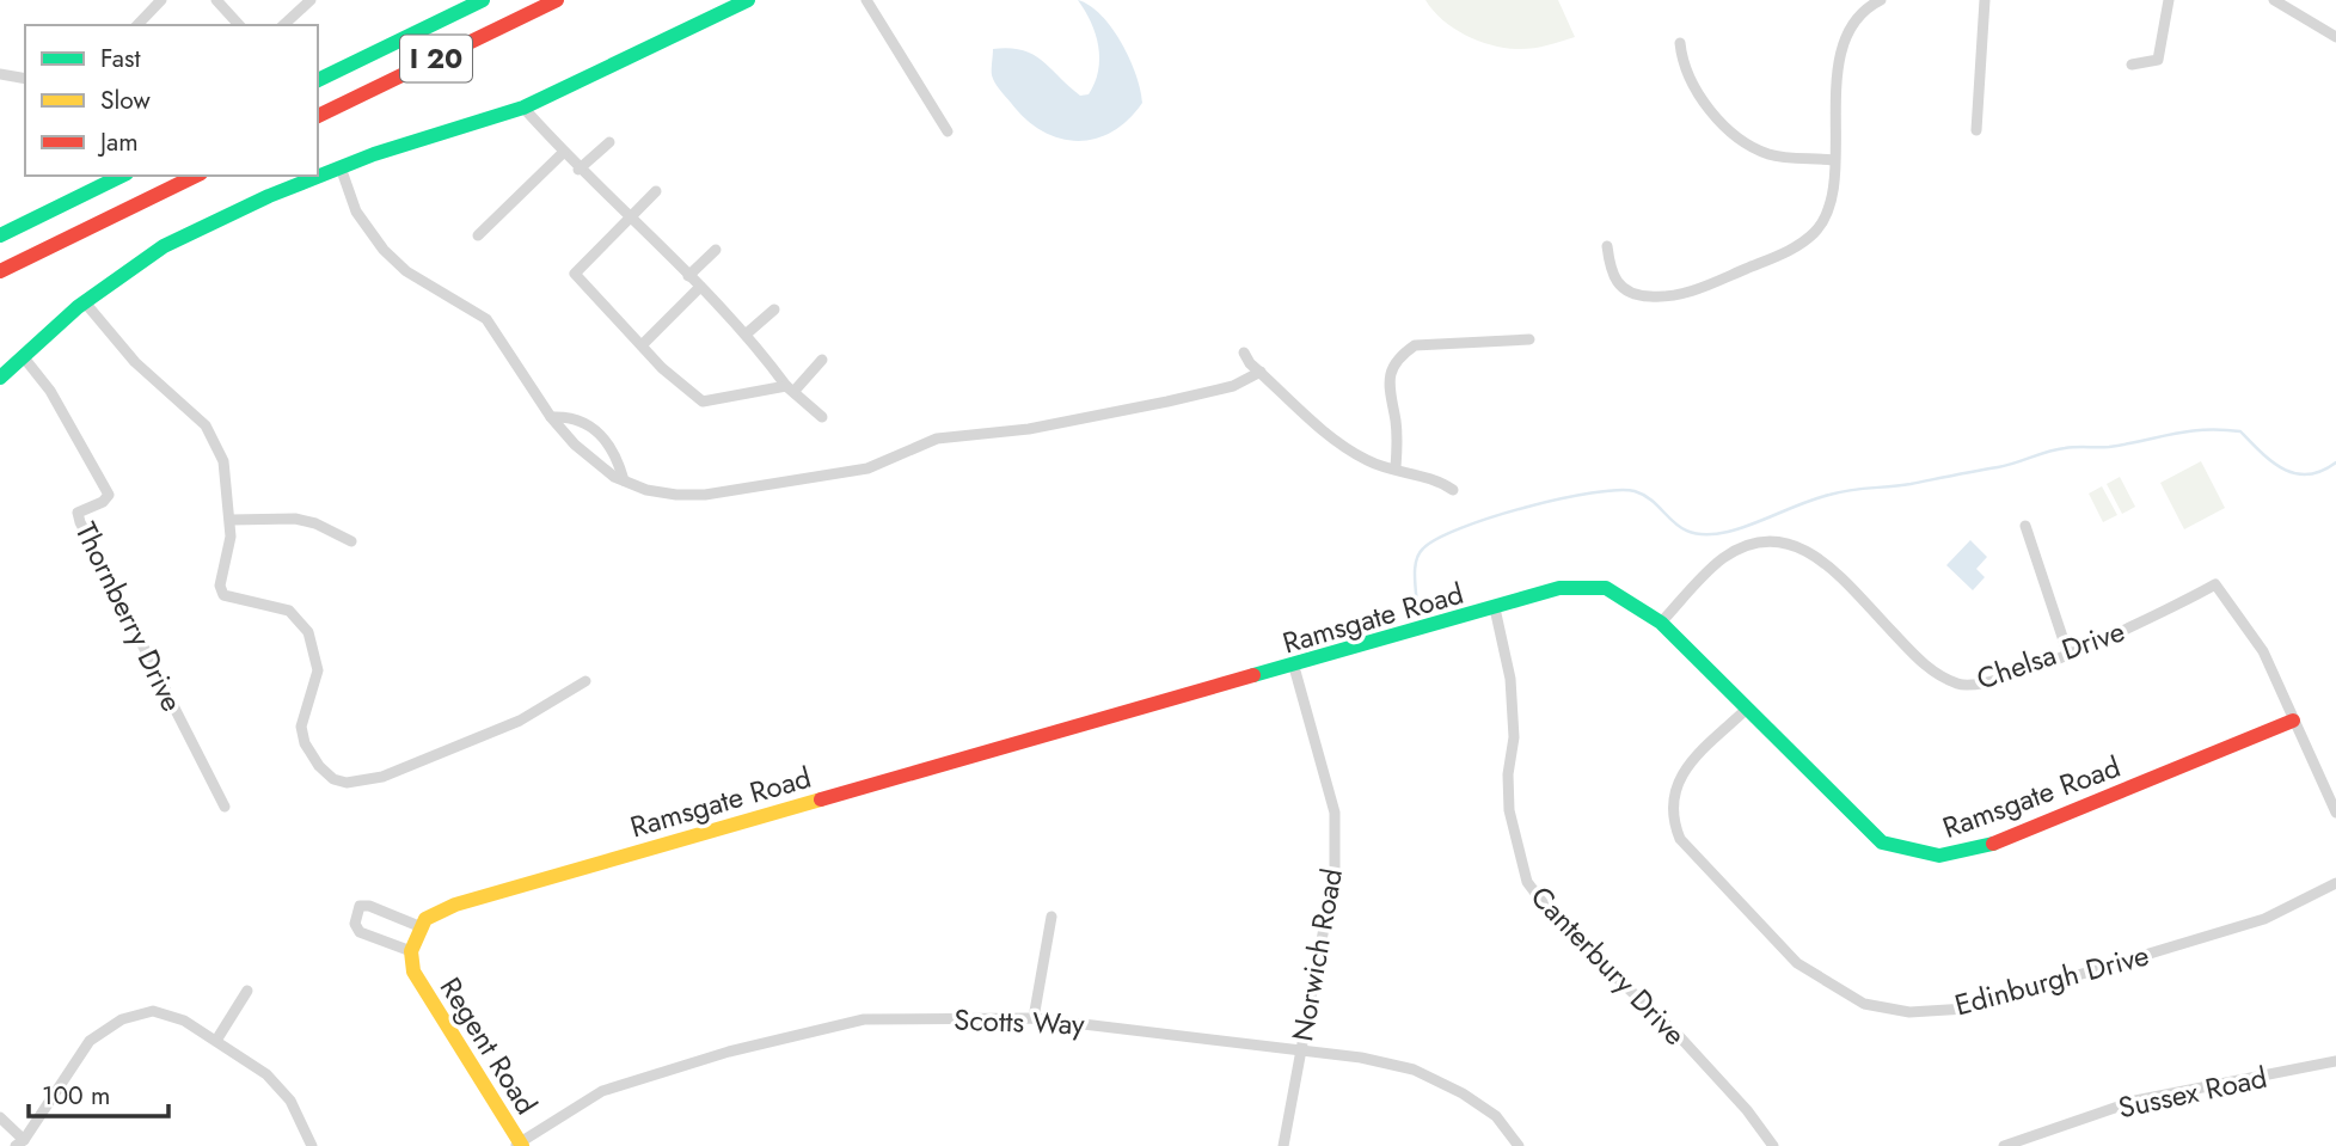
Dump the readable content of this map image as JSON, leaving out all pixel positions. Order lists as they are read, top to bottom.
{
  "streets": {
    "main road": ["I 20", "Ramsgate Road", "Regent Road"],
    "street": [
      "Thornberry Drive",
      "Chelsa Drive",
      "Norwich Road",
      "Canterbury Drive",
      "Edinburgh Drive",
      "Scotts Way",
      "Sussex Road"
    ]
  },
  "crossings": [
    ["Ramsgate Road", "Chelsa Drive"],
    ["Ramsgate Road", "Norwich Road"],
    ["Ramsgate Road", "Canterbury Drive"],
    ["Ramsgate Road", "Edinburgh Drive"],
    ["Norwich Road", "Scotts Way"],
    ["Scotts Way", "Regent Road"]
  ],
  "legend": ["Fast", "Slow", "Jam"],
  "scale_bar": "100 m"
}
